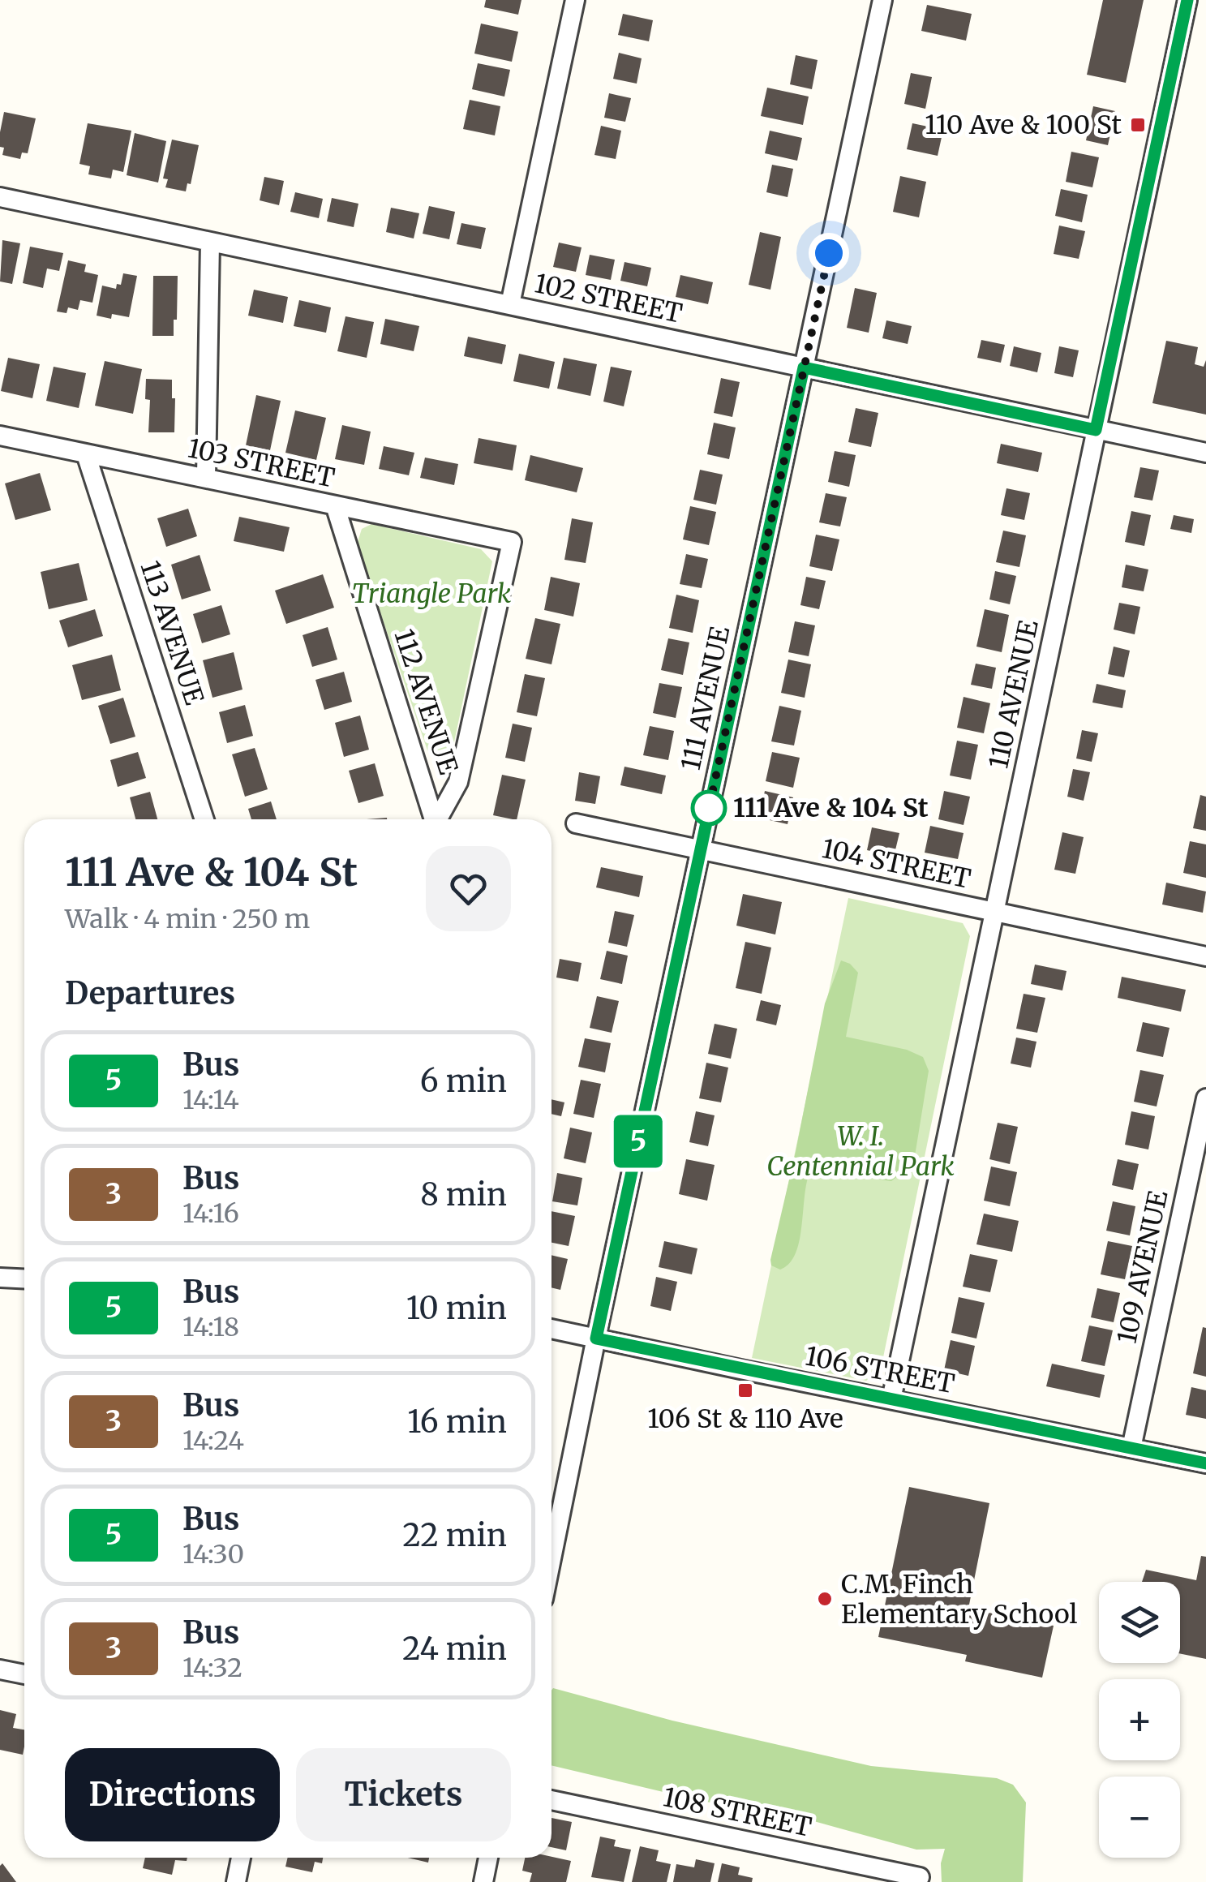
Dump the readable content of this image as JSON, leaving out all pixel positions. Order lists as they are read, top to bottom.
{
  "streets": {
    "street": [
      "102 STREET",
      "103 STREET",
      "113 AVENUE",
      "110 AVENUE",
      "111 AVENUE",
      "112 AVENUE",
      "104 STREET",
      "109 AVENUE",
      "106 STREET",
      "108 STREET"
    ]
  },
  "crossings": [
    ["102 STREET", "110 AVENUE"],
    ["102 STREET", "111 AVENUE"],
    ["103 STREET", "113 AVENUE"],
    ["103 STREET", "112 AVENUE"],
    ["110 AVENUE", "104 STREET"],
    ["110 AVENUE", "106 STREET"],
    ["111 AVENUE", "104 STREET"],
    ["111 AVENUE", "106 STREET"],
    ["109 AVENUE", "106 STREET"]
  ],
  "parks": ["Triangle Park", "W. I. Centennial Park"],
  "places": {
    "transit": ["110 Ave & 100 St", "106 St & 110 Ave"],
    "other": ["111 Ave & 104 St", "C.M. Finch Elementary School"]
  },
  "lines": ["bus line 5"],
  "page": {
    "on_map": "5",
    "heading": [
      ["111 Ave & 104 St", "Walk · 4 min · 250 m"],
      "Departures"
    ],
    "list": [
      {
        "mark": "5",
        "name": "Bus",
        "note": "14:14",
        "value": "6 min"
      },
      {
        "mark": "3",
        "name": "Bus",
        "note": "14:16",
        "value": "8 min"
      },
      {
        "mark": "5",
        "name": "Bus",
        "note": "14:18",
        "value": "10 min"
      },
      {
        "mark": "3",
        "name": "Bus",
        "note": "14:24",
        "value": "16 min"
      },
      {
        "mark": "5",
        "name": "Bus",
        "note": "14:30",
        "value": "22 min"
      },
      {
        "mark": "3",
        "name": "Bus",
        "note": "14:32",
        "value": "24 min"
      }
    ],
    "map_buttons": ["+", "−"],
    "buttons": ["Directions", "Tickets"]
  }
}
